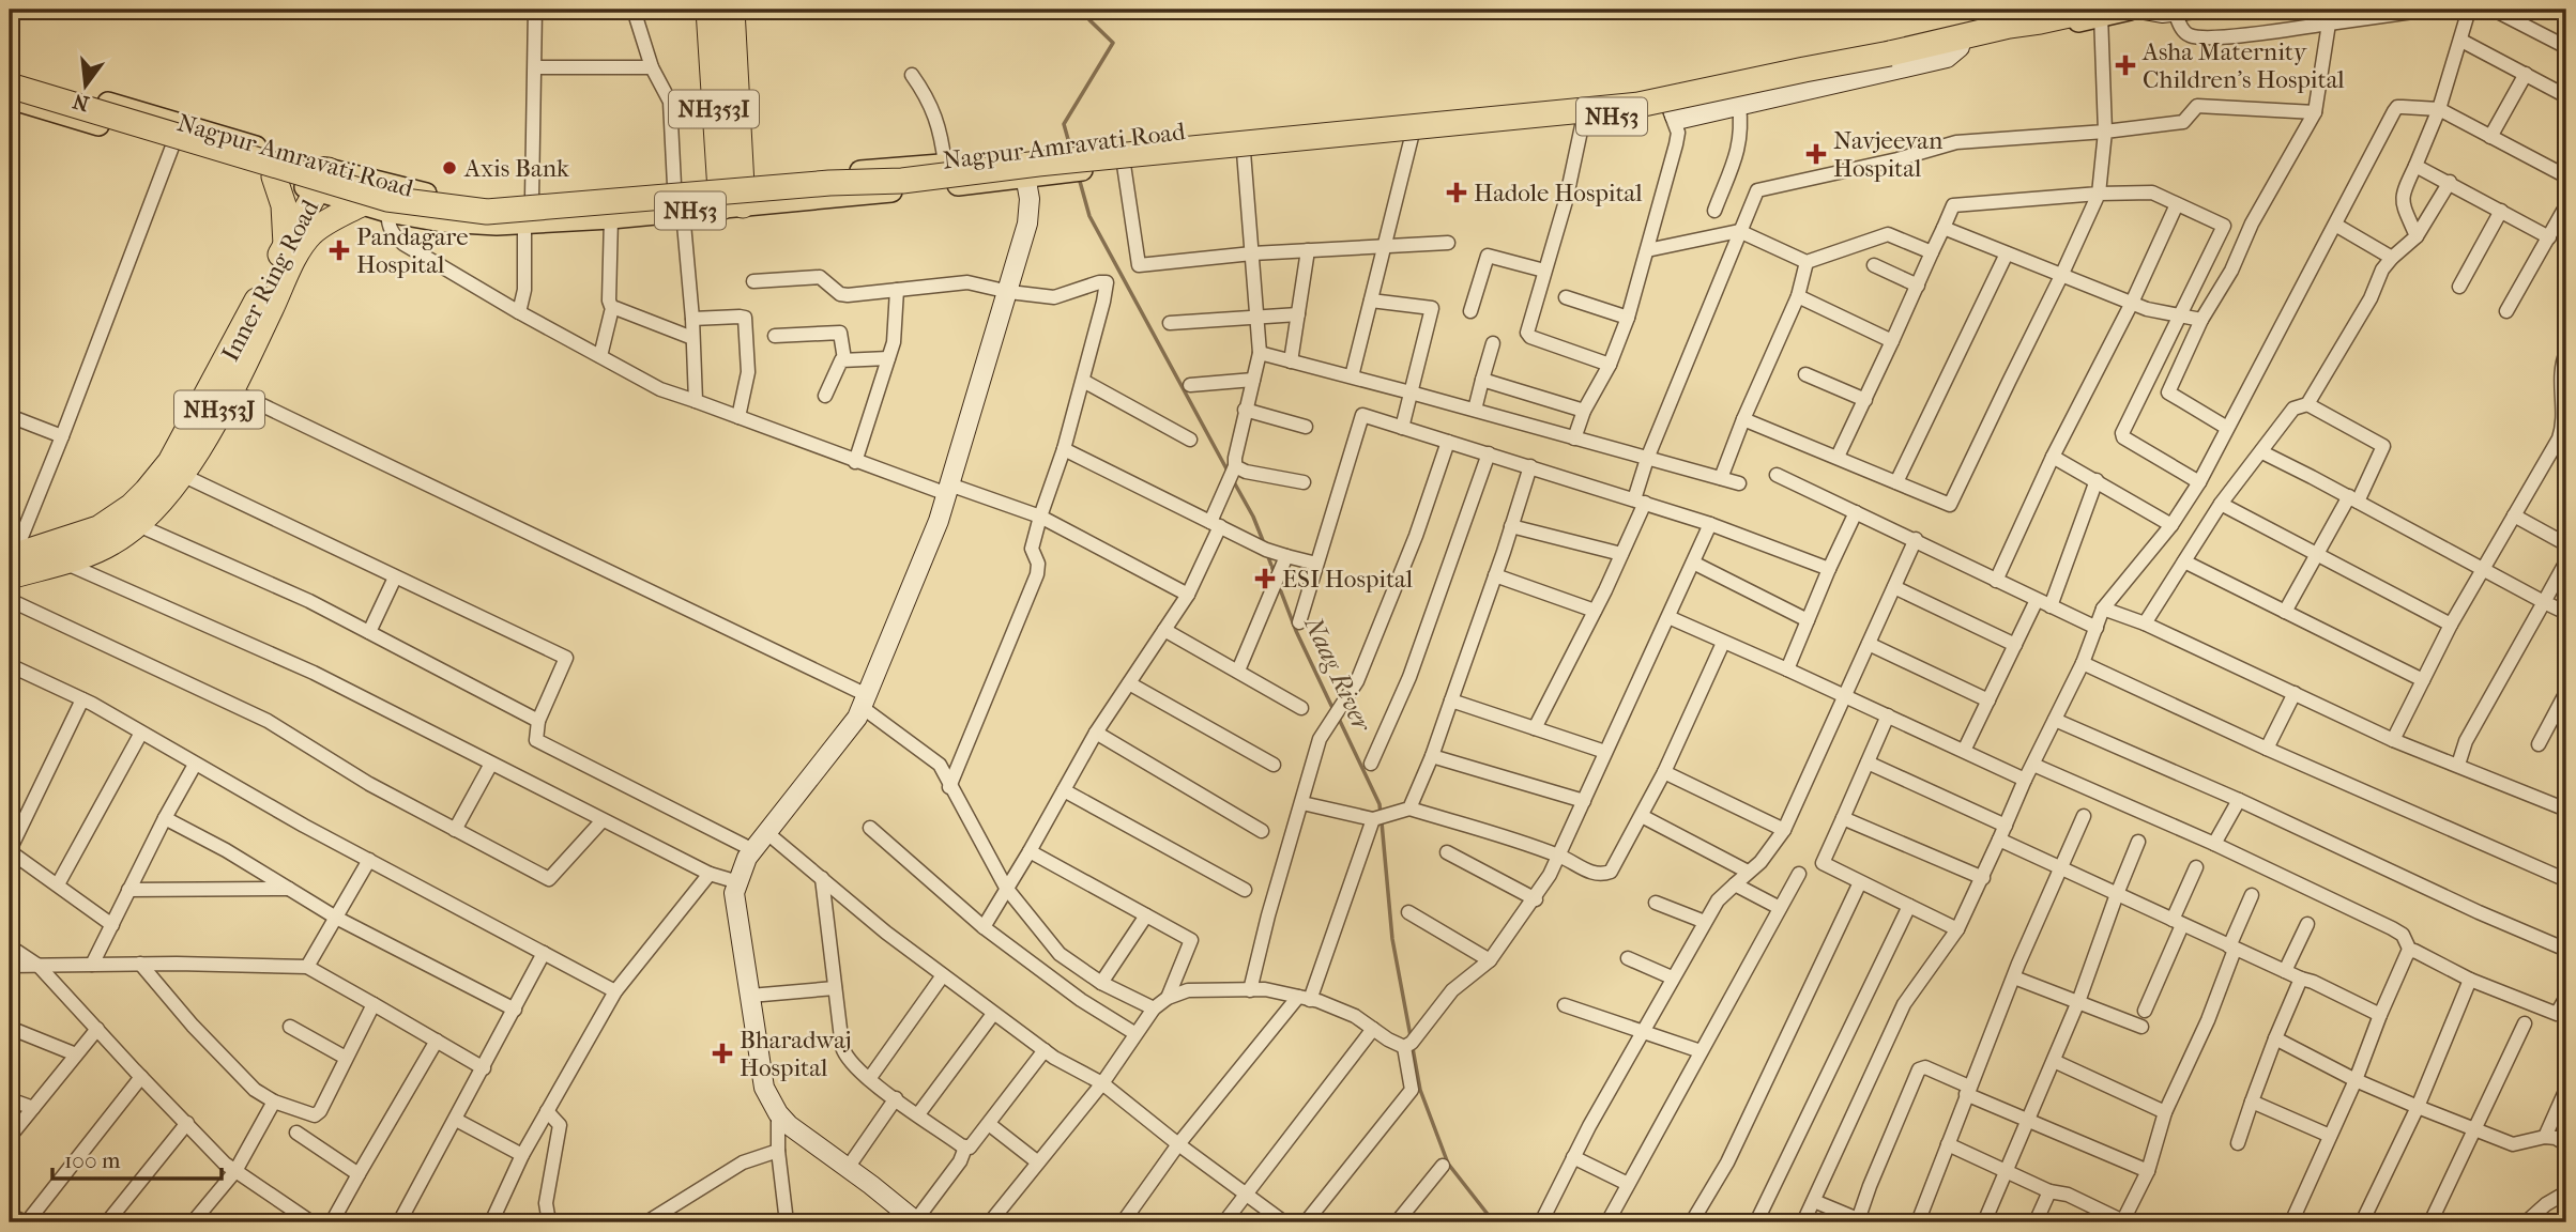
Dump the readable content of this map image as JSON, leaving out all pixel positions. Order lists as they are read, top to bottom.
{
  "streets": {
    "highway": ["NH353I", "Inner Ring Road", "NH353J"],
    "main road": ["NH53", "Nagpur Amravati Road"]
  },
  "crossings": [
    ["NH353I", "Nagpur Amravati Road"],
    ["Nagpur Amravati Road", "Inner Ring Road"]
  ],
  "water": ["Naag River"],
  "places": {
    "health": [
      "Asha Maternity Children's Hospital",
      "Navjeevan Hospital",
      "Hadole Hospital",
      "Pandagare Hospital",
      "ESI Hospital",
      "Bharadwaj Hospital"
    ],
    "other": ["Axis Bank"]
  },
  "scale_bar": "100 m",
  "north": "bottom"
}
